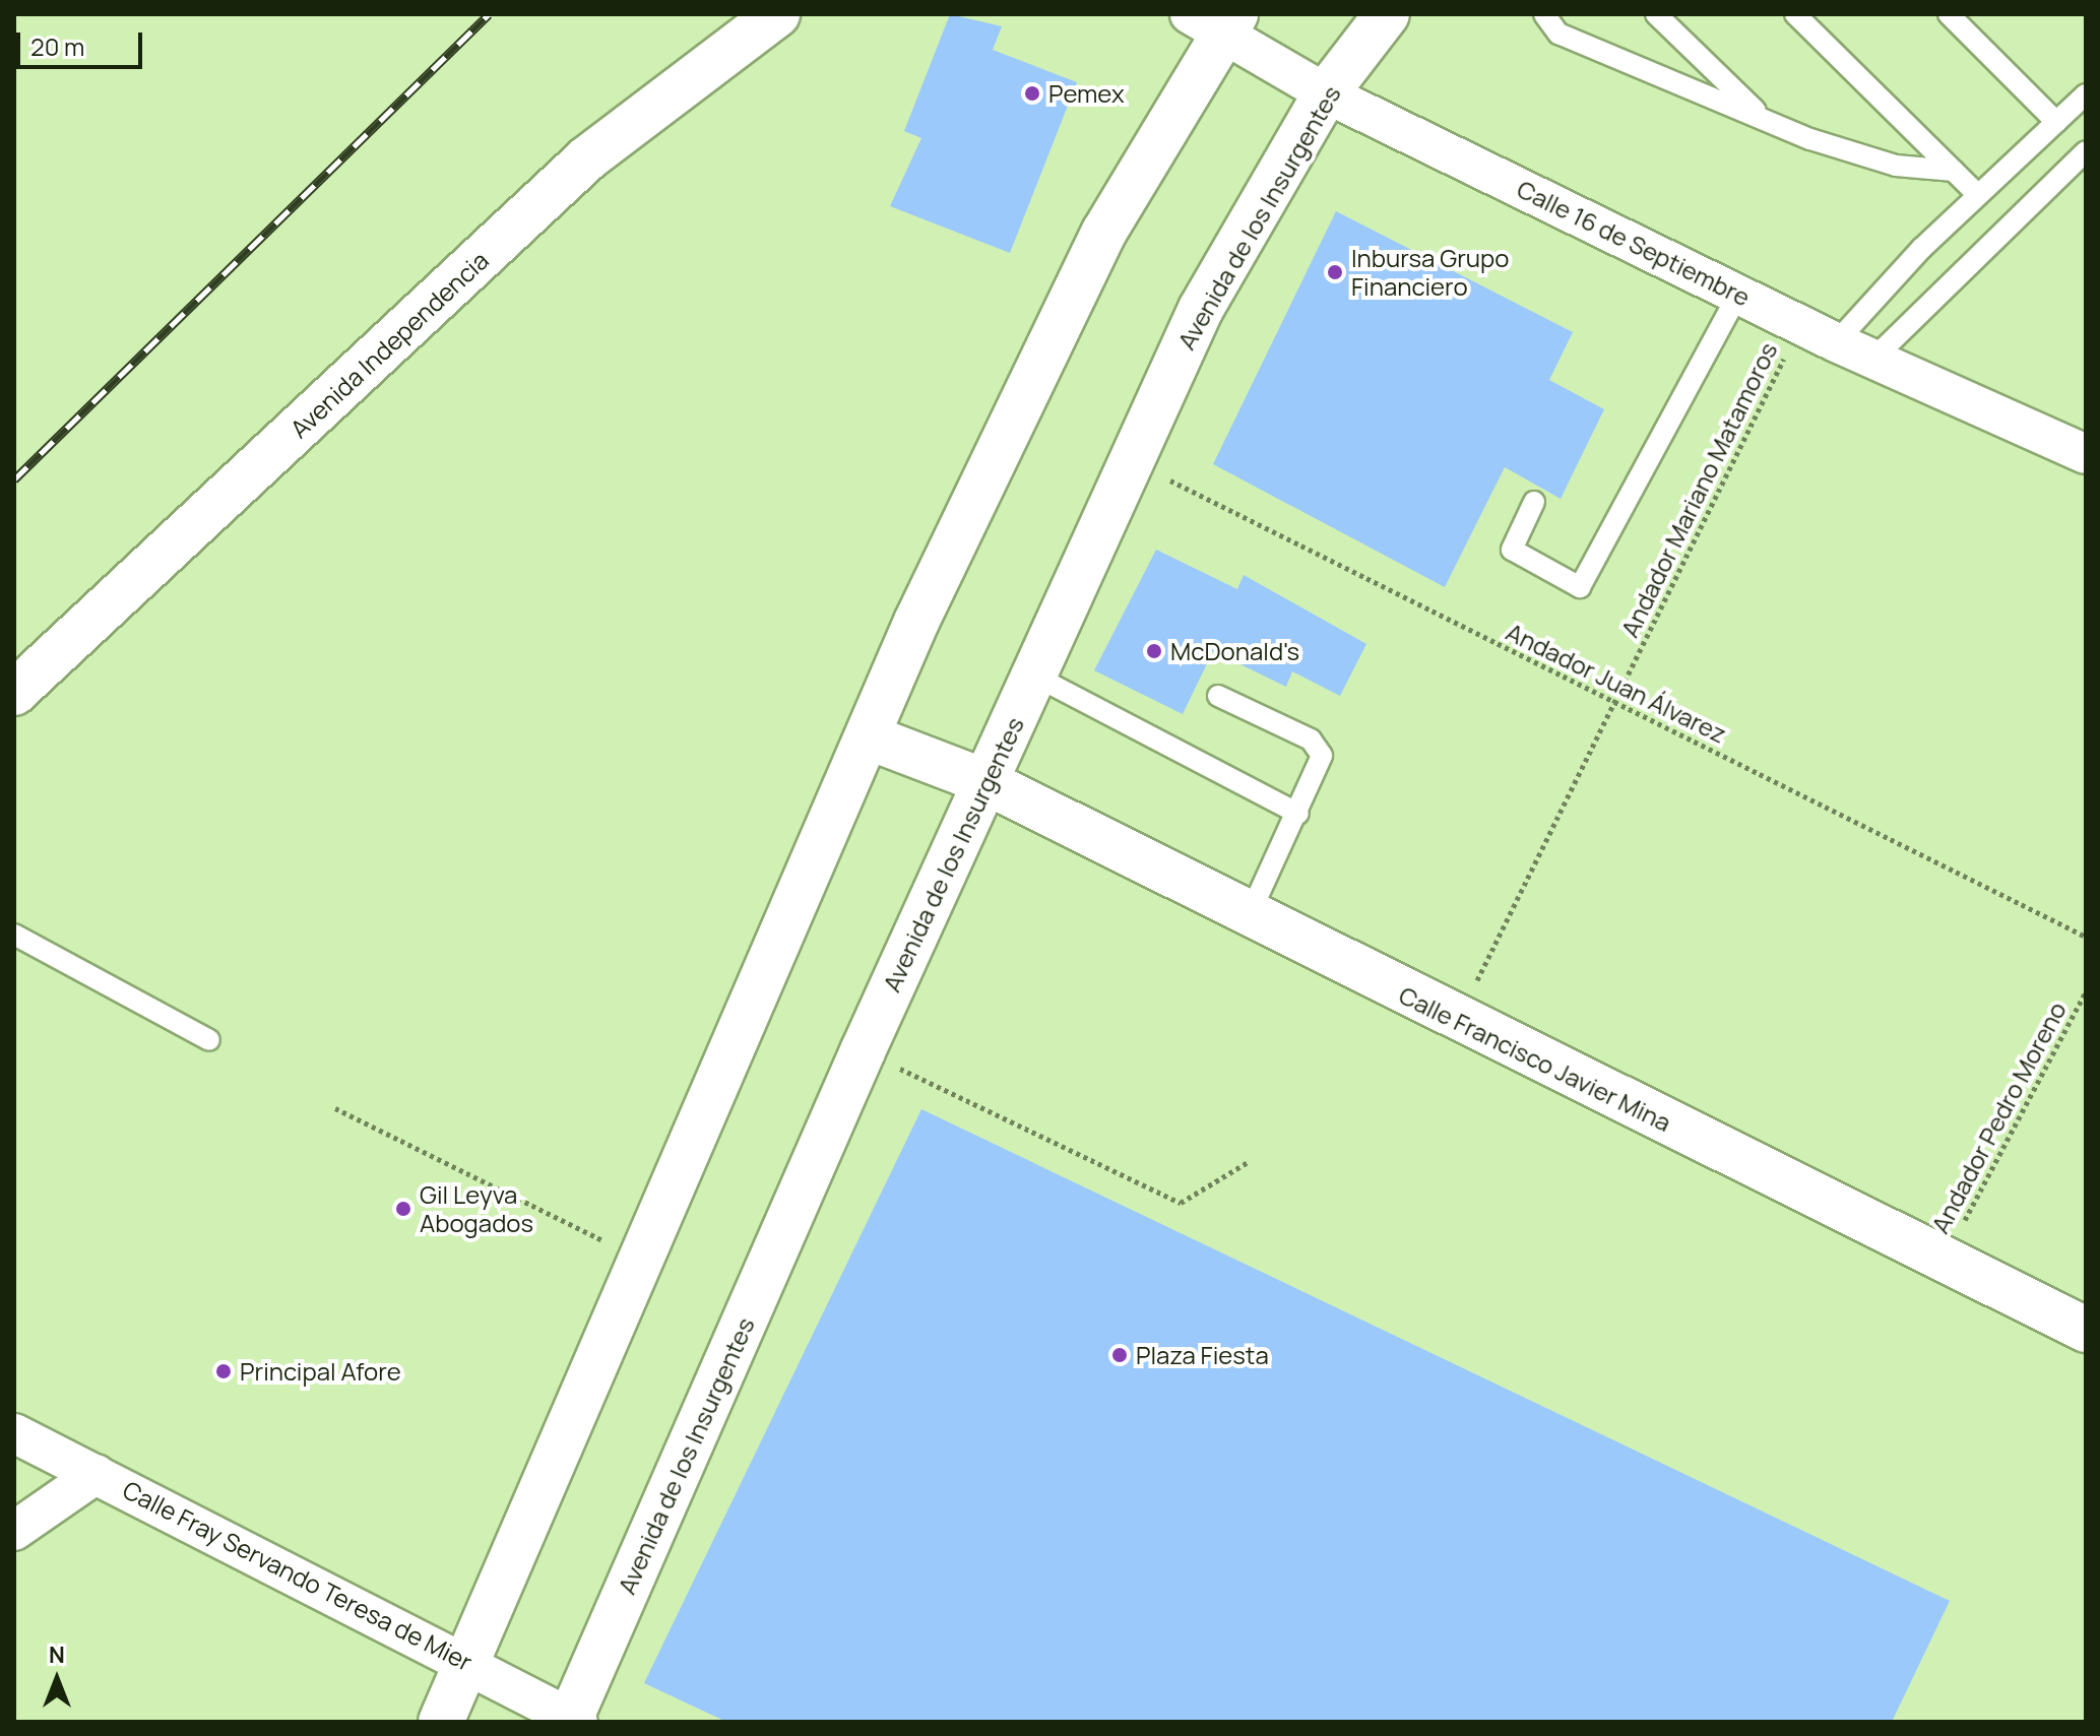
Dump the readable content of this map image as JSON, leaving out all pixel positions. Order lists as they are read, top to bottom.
{
  "streets": {
    "main road": ["Avenida de los Insurgentes", "Avenida Independencia", "Calle Francisco Javier Mina"],
    "street": ["Calle 16 de Septiembre", "Calle Fray Servando Teresa de Mier"],
    "path": ["Andador Mariano Matamoros", "Andador Juan Álvarez", "Andador Pedro Moreno"]
  },
  "crossings": [
    ["Avenida de los Insurgentes", "Calle 16 de Septiembre"],
    ["Avenida de los Insurgentes", "Andador Juan Álvarez"],
    ["Avenida de los Insurgentes", "Calle Francisco Javier Mina"],
    ["Avenida de los Insurgentes", "Calle Fray Servando Teresa de Mier"],
    ["Calle 16 de Septiembre", "Andador Mariano Matamoros"],
    ["Andador Mariano Matamoros", "Andador Juan Álvarez"],
    ["Andador Mariano Matamoros", "Calle Francisco Javier Mina"],
    ["Calle Francisco Javier Mina", "Andador Pedro Moreno"]
  ],
  "places": [
    "Pemex",
    "Inbursa Grupo Financiero",
    "McDonald's",
    "Gil Leyva Abogados",
    "Plaza Fiesta",
    "Principal Afore"
  ],
  "scale_bar": "20 m",
  "north": "top"
}
